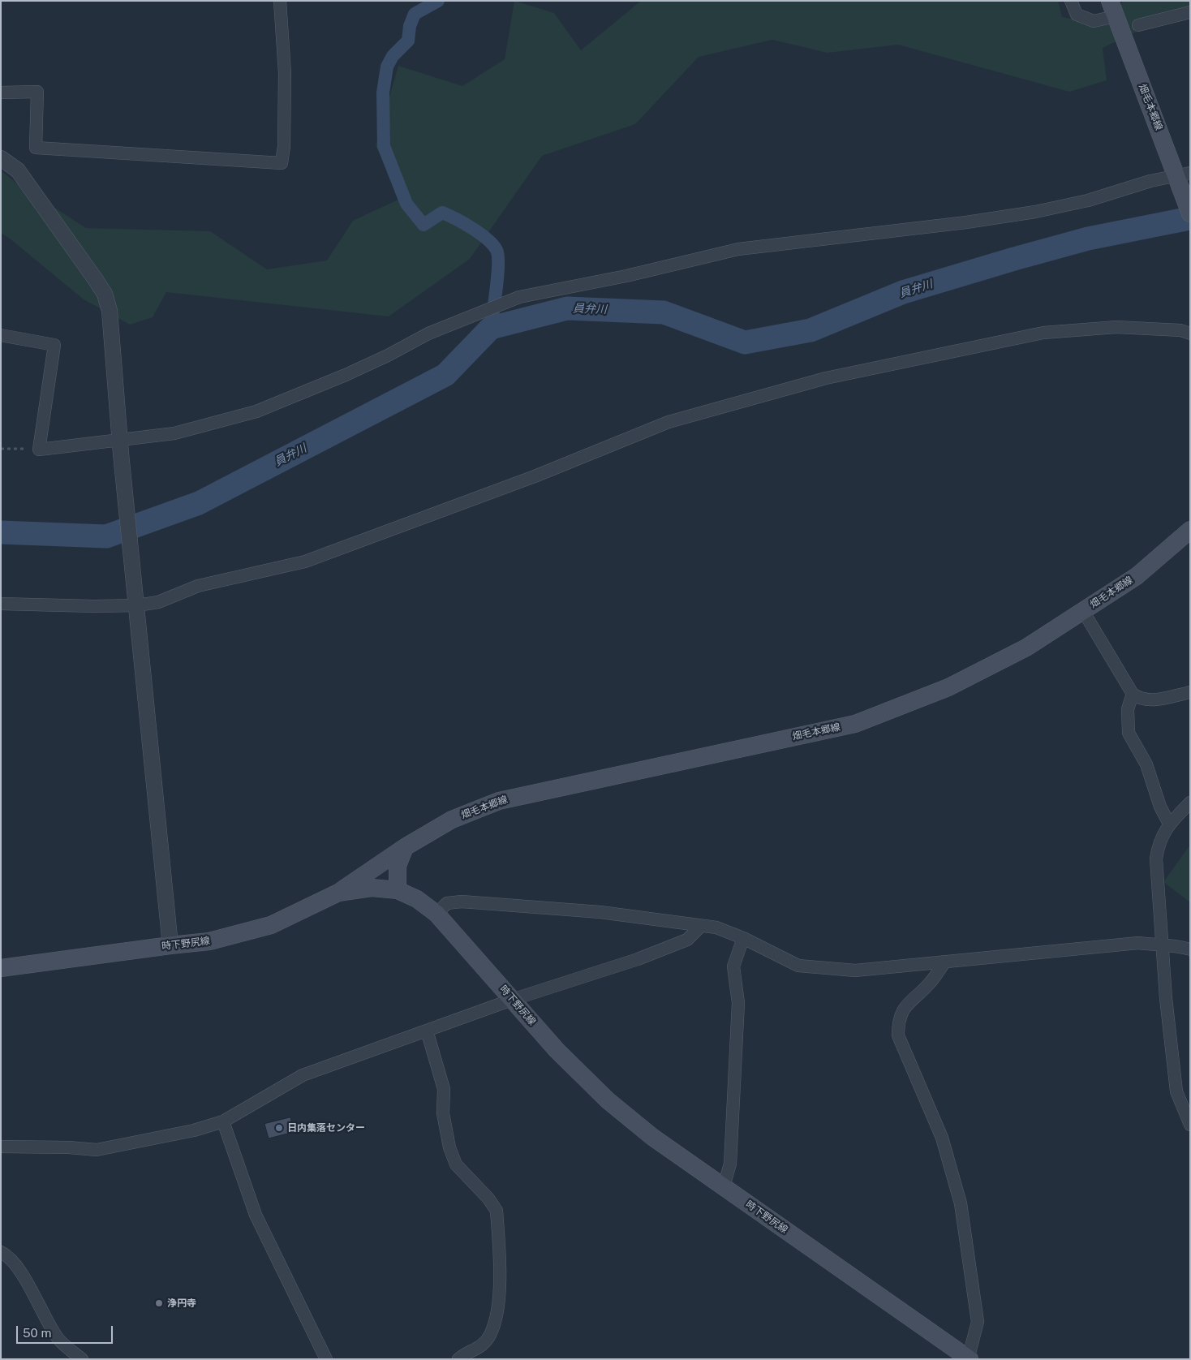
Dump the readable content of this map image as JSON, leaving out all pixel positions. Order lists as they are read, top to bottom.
{
  "streets": {
    "main road": ["畑毛本郷線", "時下野尻線"]
  },
  "crossings": [
    ["畑毛本郷線", "時下野尻線"]
  ],
  "water": ["員弁川"],
  "places": ["日内集落センター", "浄円寺"],
  "scale_bar": "50 m"
}
